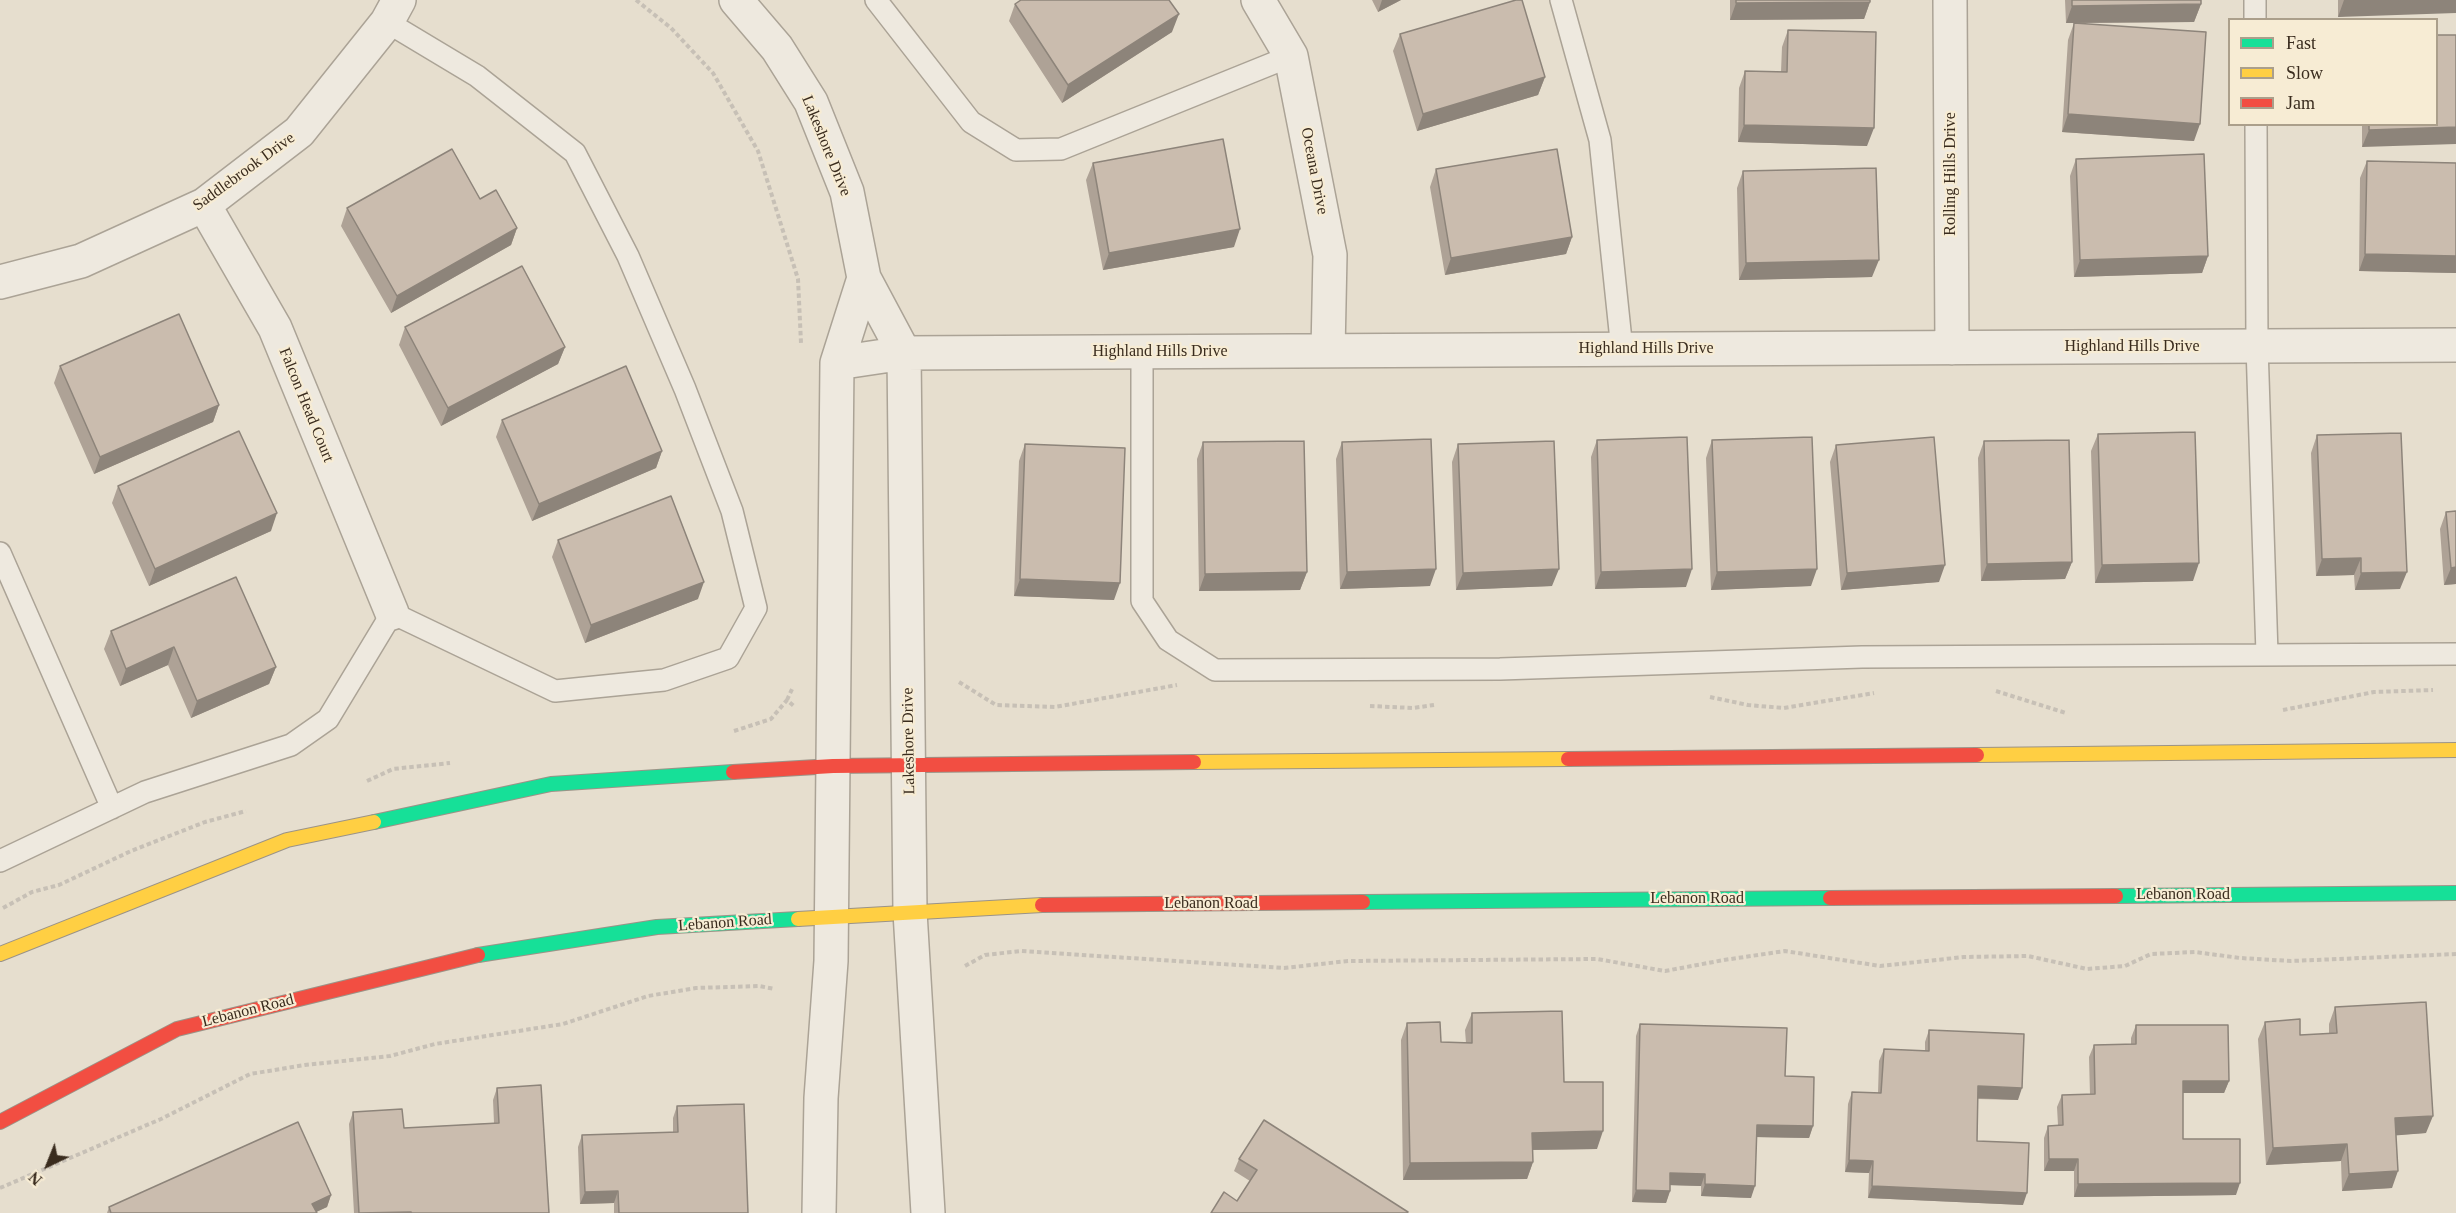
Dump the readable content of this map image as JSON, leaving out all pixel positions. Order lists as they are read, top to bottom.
{
  "streets": {
    "main road": ["Lebanon Road"],
    "street": [
      "Lakeshore Drive",
      "Oceana Drive",
      "Saddlebrook Drive",
      "Rolling Hills Drive",
      "Highland Hills Drive",
      "Falcon Head Court"
    ]
  },
  "crossings": [
    ["Lakeshore Drive", "Highland Hills Drive"],
    ["Lakeshore Drive", "Lebanon Road"],
    ["Oceana Drive", "Highland Hills Drive"],
    ["Saddlebrook Drive", "Falcon Head Court"],
    ["Rolling Hills Drive", "Highland Hills Drive"]
  ],
  "legend": ["Fast", "Slow", "Jam"],
  "north": "bottom left"
}
